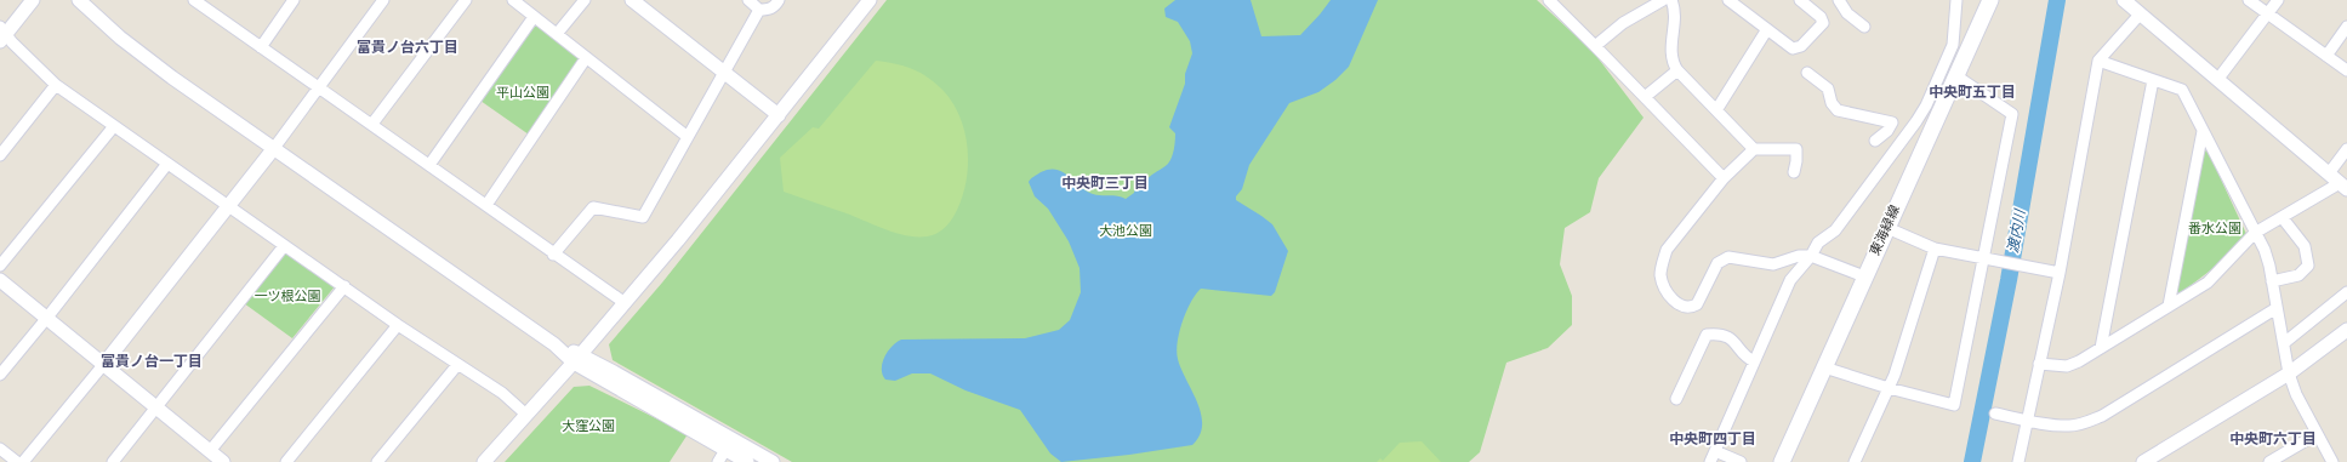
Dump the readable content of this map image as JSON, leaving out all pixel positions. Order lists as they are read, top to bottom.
{
  "streets": {
    "main road": ["東海緑線"]
  },
  "districts": [
    "富貴ノ台六丁目",
    "中央町五丁目",
    "中央町三丁目",
    "富貴ノ台一丁目",
    "中央町四丁目",
    "中央町六丁目"
  ],
  "water": ["渡内川"],
  "parks": [
    "平山公園",
    "番水公園",
    "大池公園",
    "一ツ根公園",
    "大窪公園"
  ]
}
